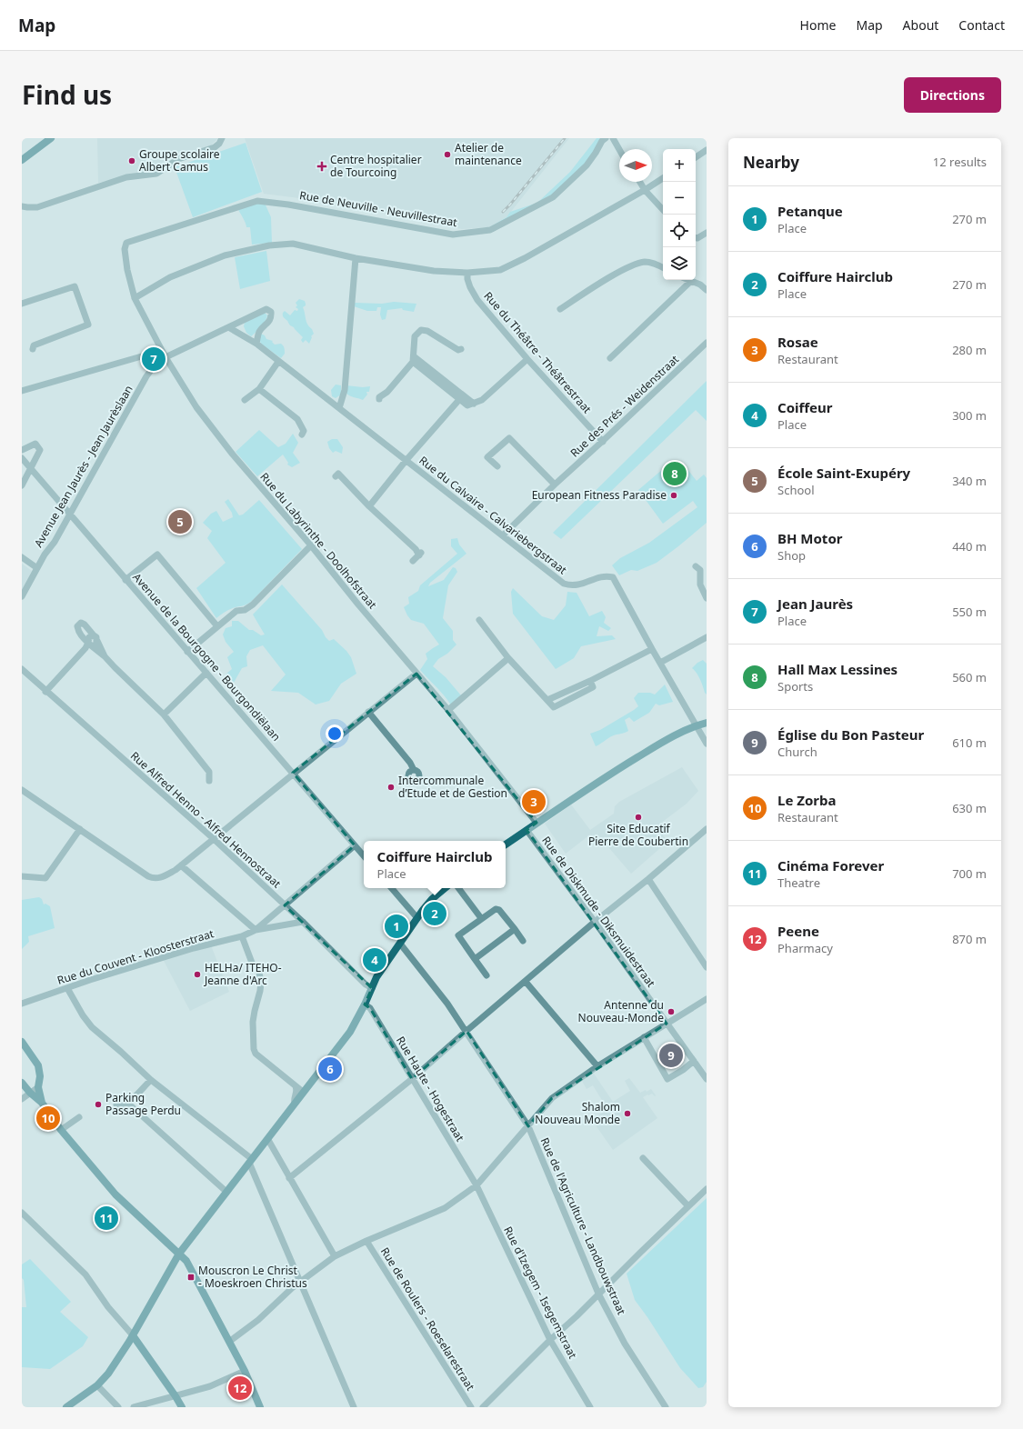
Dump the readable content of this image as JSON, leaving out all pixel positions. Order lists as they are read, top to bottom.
{
  "streets": {
    "street": [
      "Rue de Neuville - Neuvillestraat",
      "Rue du Théâtre - Théâtrestraat",
      "Rue des Prés - Weidenstraat",
      "Avenue Jean Jaurès - Jean Jaurèslaan",
      "Rue du Calvaire - Calvariebergstraat",
      "Rue du Labyrinthe - Doolhofstraat",
      "Avenue de la Bourgogne - Bourgondiëlaan",
      "Rue Alfred Henno - Alfred Hennostraat",
      "Rue de Diskmude - Diksmuidestraat",
      "Rue du Couvent - Kloosterstraat",
      "Rue Haute - Hogestraat",
      "Rue de l'Agriculture - Landbouwstraat",
      "Rue d'Izegem - Isegemstraat",
      "Rue de Roulers - Roeselarestraat"
    ]
  },
  "crossings": [
    ["Rue de Neuville - Neuvillestraat", "Rue du Labyrinthe - Doolhofstraat"],
    ["Rue du Théâtre - Théâtrestraat", "Rue des Prés - Weidenstraat"],
    ["Rue des Prés - Weidenstraat", "Rue du Calvaire - Calvariebergstraat"],
    ["Avenue Jean Jaurès - Jean Jaurèslaan", "Rue du Labyrinthe - Doolhofstraat"],
    ["Avenue Jean Jaurès - Jean Jaurèslaan", "Avenue de la Bourgogne - Bourgondiëlaan"],
    ["Avenue de la Bourgogne - Bourgondiëlaan", "Rue du Couvent - Kloosterstraat"],
    ["Rue Alfred Henno - Alfred Hennostraat", "Rue du Couvent - Kloosterstraat"],
    ["Rue Haute - Hogestraat", "Rue d'Izegem - Isegemstraat"]
  ],
  "places": {
    "other": [
      "Atelier de maintenance",
      "Groupe scolaire Albert Camus",
      "European Fitness Paradise",
      "Intercommunale d’Etude et de Gestion",
      "Site Educatif Pierre de Coubertin",
      "HELHa/ ITEHO- Jeanne d'Arc",
      "Antenne du Nouveau-Monde",
      "Parking Passage Perdu",
      "Shalom Nouveau Monde"
    ],
    "health": ["Centre hospitalier de Tourcoing"],
    "transit": ["Mouscron Le Christ - Moeskroen Christus"]
  },
  "north": "right",
  "page": {
    "header": "Map",
    "nav": [
      "Home",
      "Map",
      "About",
      "Contact"
    ],
    "title": "Find us",
    "buttons": "Directions",
    "heading": ["Nearby", "12 results"],
    "map_buttons": ["+", "−"],
    "list": [
      {
        "mark": "1",
        "name": "Petanque",
        "note": "Place",
        "value": "270 m"
      },
      {
        "mark": "2",
        "name": "Coiffure Hairclub",
        "note": "Place",
        "value": "270 m"
      },
      {
        "mark": "3",
        "name": "Rosae",
        "note": "Restaurant",
        "value": "280 m"
      },
      {
        "mark": "4",
        "name": "Coiffeur",
        "note": "Place",
        "value": "300 m"
      },
      {
        "mark": "5",
        "name": "École Saint-Exupéry",
        "note": "School",
        "value": "340 m"
      },
      {
        "mark": "6",
        "name": "BH Motor",
        "note": "Shop",
        "value": "440 m"
      },
      {
        "mark": "7",
        "name": "Jean Jaurès",
        "note": "Place",
        "value": "550 m"
      },
      {
        "mark": "8",
        "name": "Hall Max Lessines",
        "note": "Sports",
        "value": "560 m"
      },
      {
        "mark": "9",
        "name": "Église du Bon Pasteur",
        "note": "Church",
        "value": "610 m"
      },
      {
        "mark": "10",
        "name": "Le Zorba",
        "note": "Restaurant",
        "value": "630 m"
      },
      {
        "mark": "11",
        "name": "Cinéma Forever",
        "note": "Theatre",
        "value": "700 m"
      },
      {
        "mark": "12",
        "name": "Peene",
        "note": "Pharmacy",
        "value": "870 m"
      }
    ],
    "pins": [
      "7",
      "8",
      "5",
      "3",
      "2",
      "1",
      "4",
      "9",
      "6",
      "10",
      "11",
      "12"
    ],
    "popup": ["Coiffure Hairclub", "Place"]
  }
}
